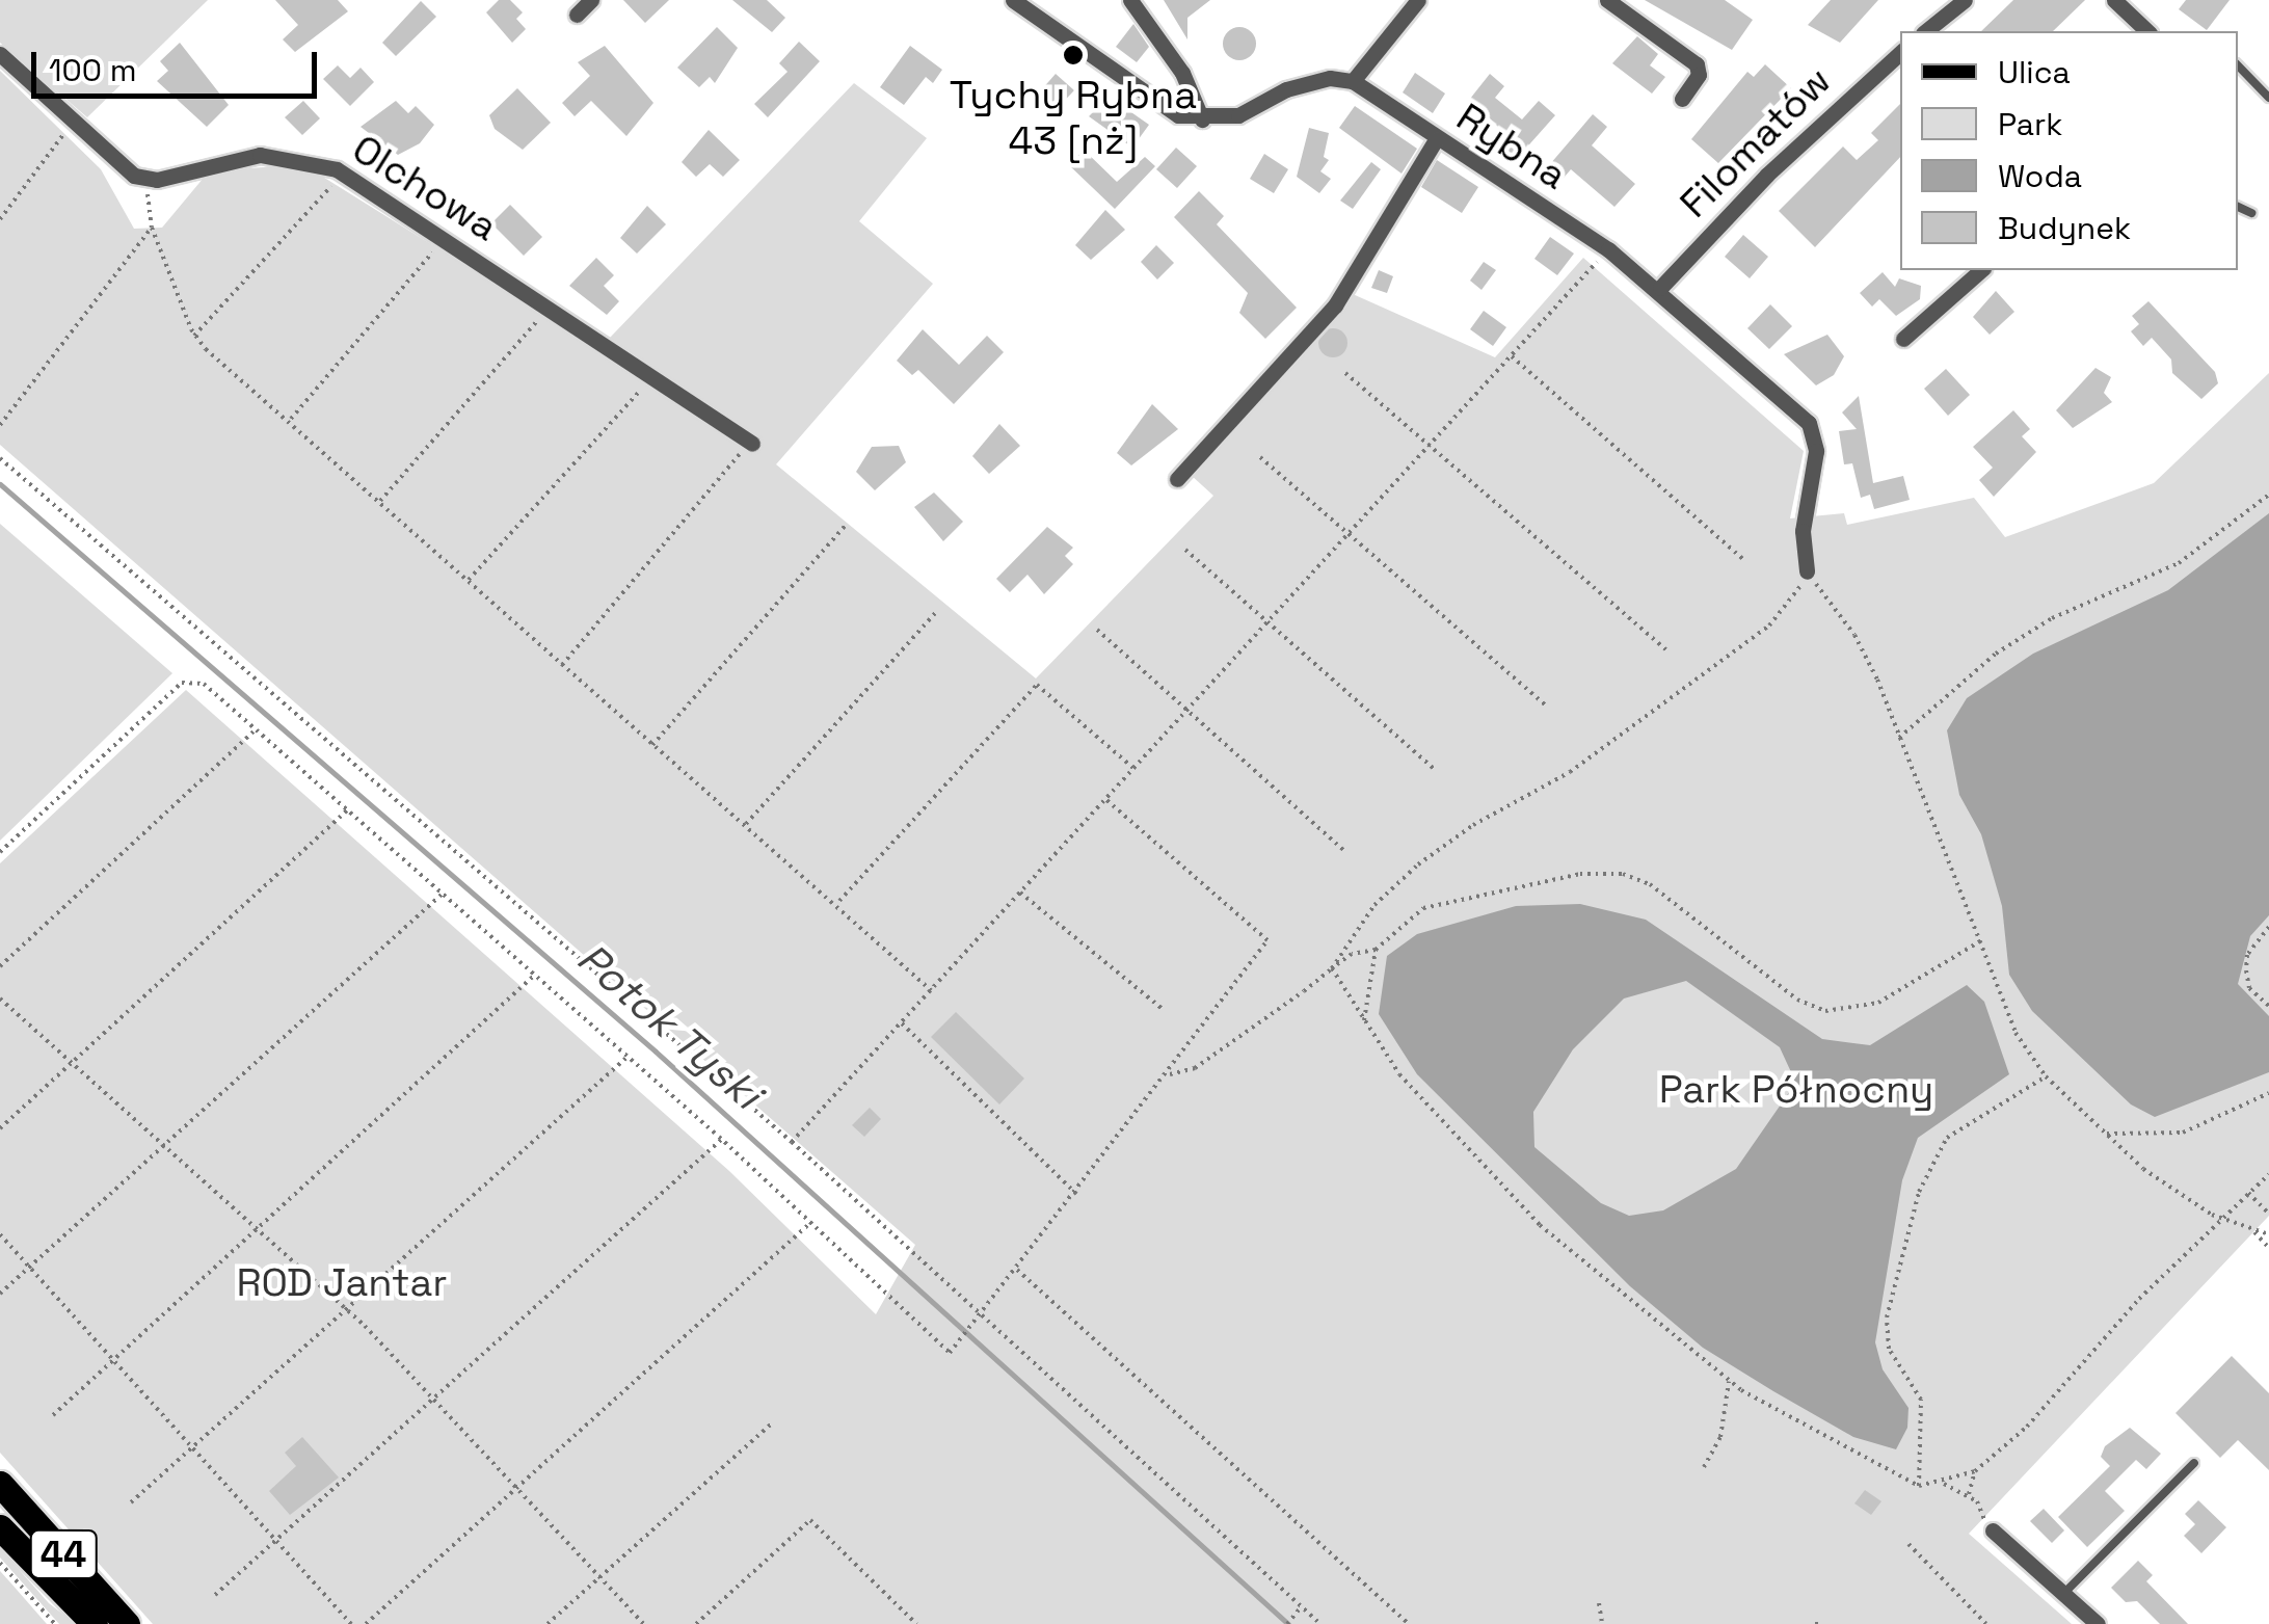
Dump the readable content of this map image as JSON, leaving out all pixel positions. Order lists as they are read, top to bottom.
{
  "streets": {
    "main road": ["44"],
    "street": ["Filomatów", "Rybna", "Olchowa"]
  },
  "crossings": [
    ["Filomatów", "Rybna"]
  ],
  "water": ["Potok Tyski"],
  "parks": ["Park Północny", "ROD Jantar"],
  "places": ["Tychy Rybna 43 [nż]"],
  "legend": [
    "Ulica",
    "Park",
    "Woda",
    "Budynek"
  ],
  "scale_bar": "100 m"
}
